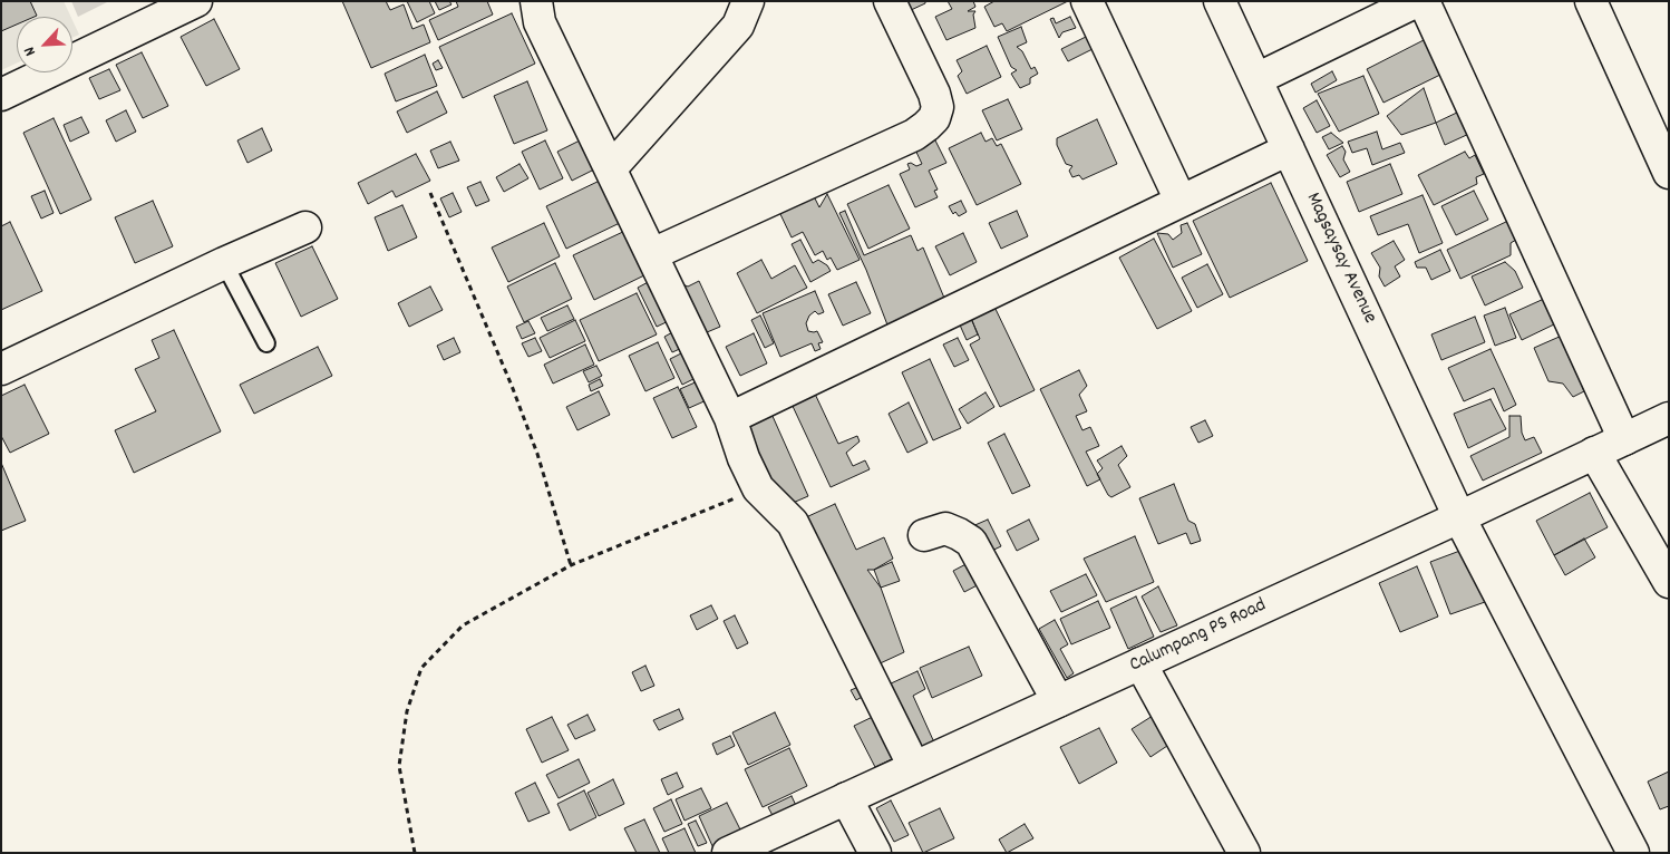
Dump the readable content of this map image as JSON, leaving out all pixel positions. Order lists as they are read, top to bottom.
{
  "streets": {
    "street": ["Magsaysay Avenue", "Calumpang PS Road"]
  },
  "crossings": [
    ["Magsaysay Avenue", "Calumpang PS Road"]
  ],
  "north": "bottom left"
}
